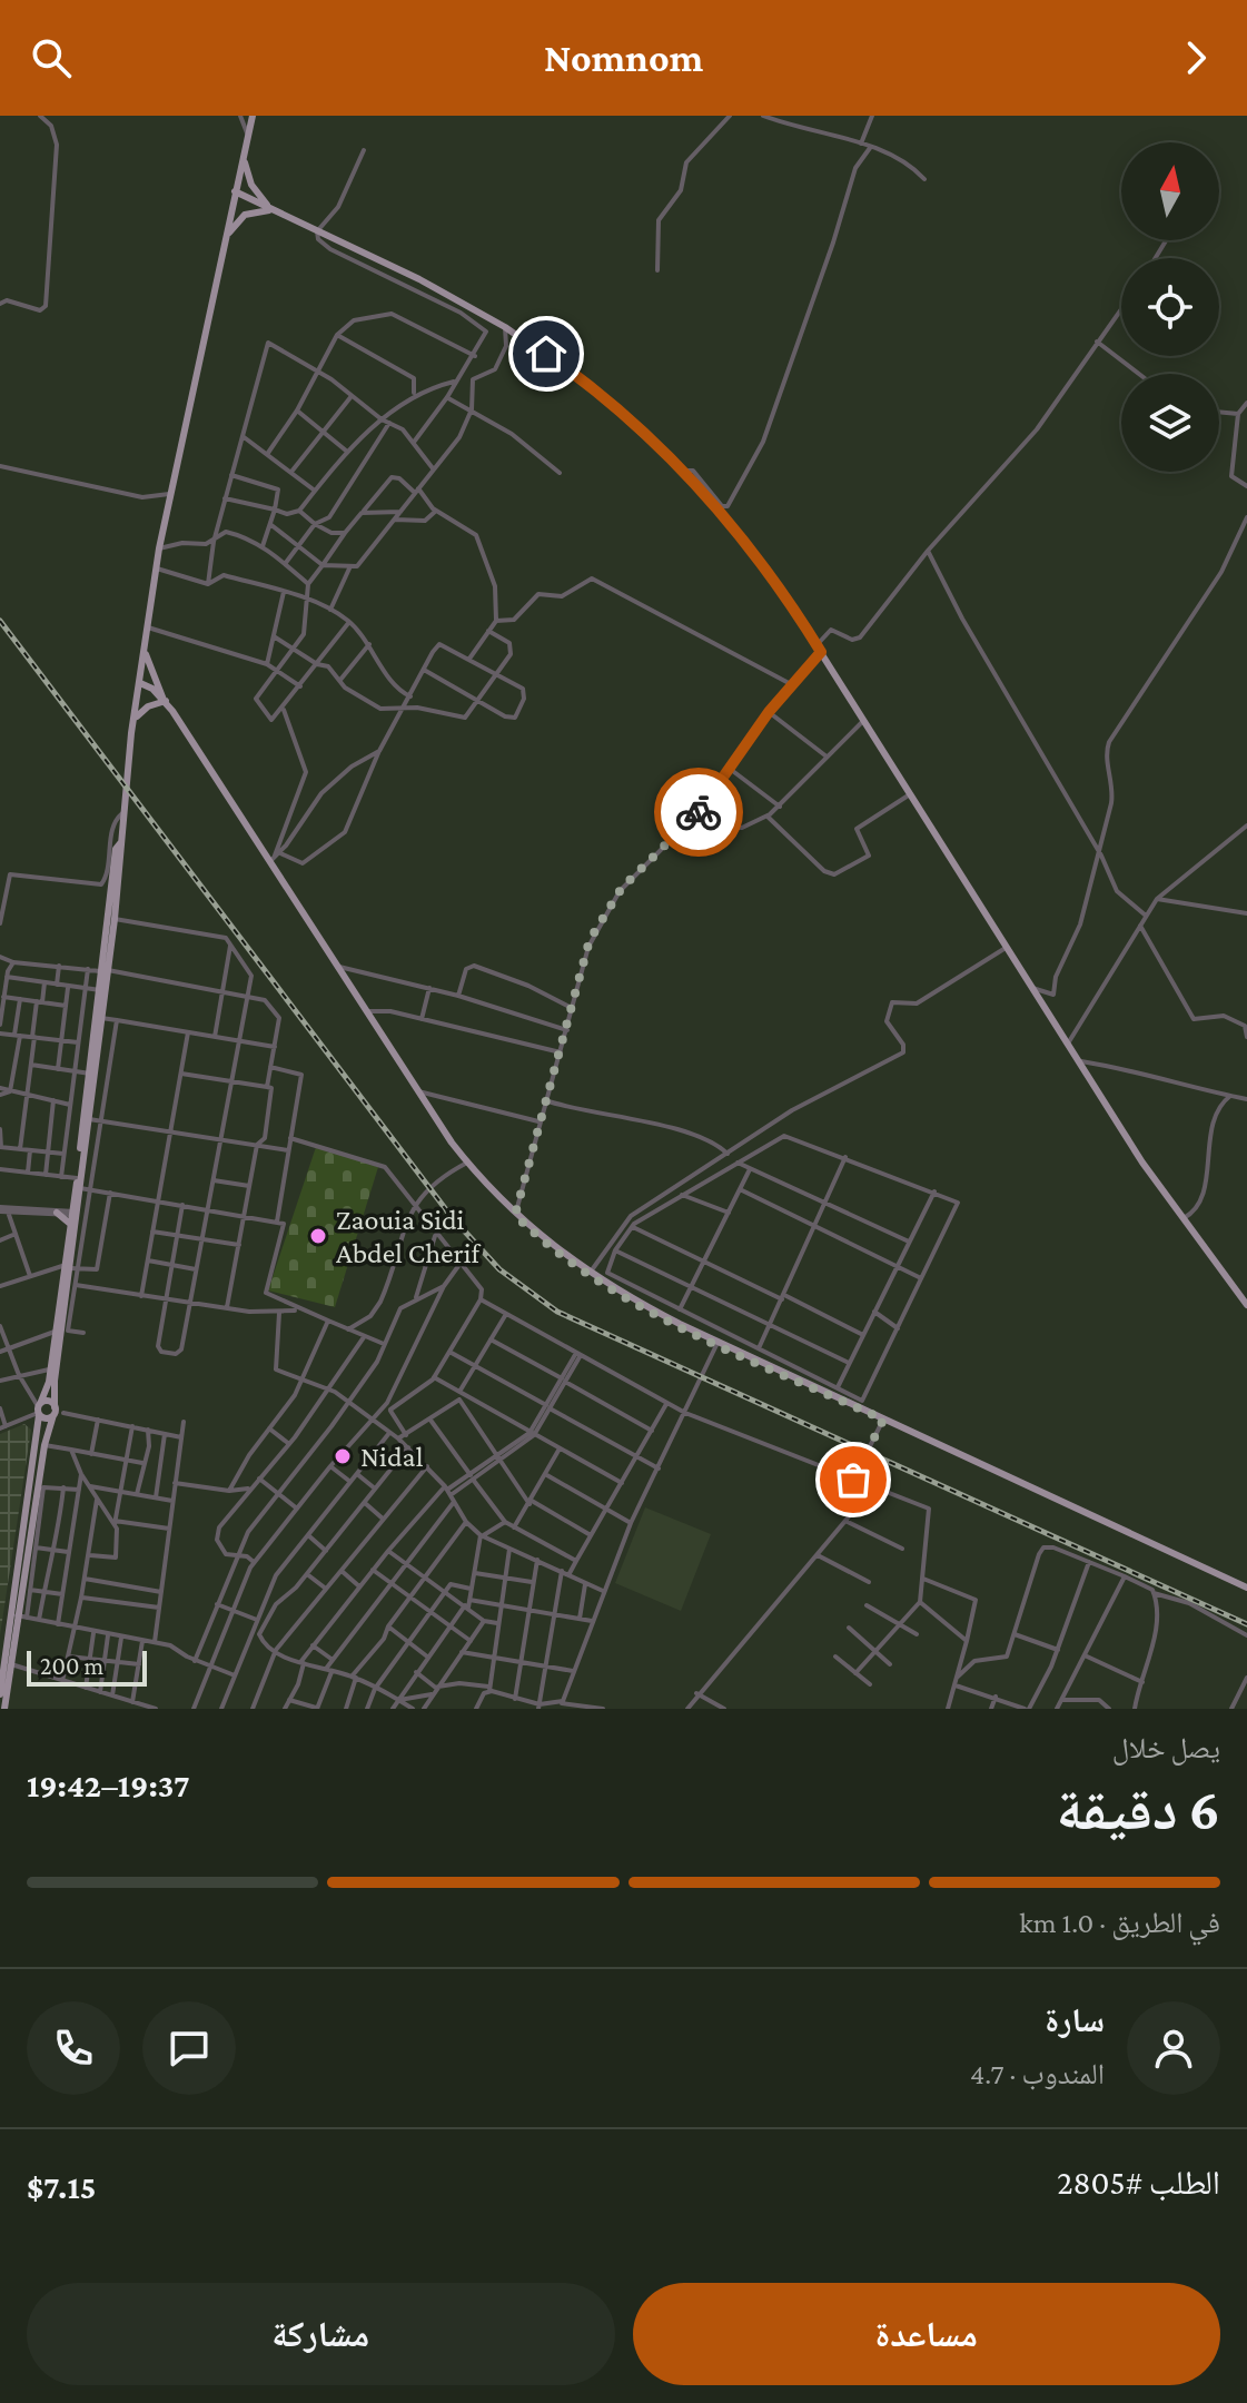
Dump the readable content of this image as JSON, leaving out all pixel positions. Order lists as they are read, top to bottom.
{
  "places": ["Zaouia Sidi Abdel Cherif", "Nidal"],
  "scale_bar": "200 m",
  "north": "top",
  "page": {
    "header": "Nomnom",
    "scale": "200 m",
    "heading": ["6 دقيقة", "يصل خلال", "19:37–19:42"],
    "panel": [
      "سارة",
      "المندوب · 4.7",
      "الطلب #2805",
      "$7.15"
    ],
    "bar": "في الطريق · 1.0 km",
    "buttons": ["مساعدة", "مشاركة"]
  }
}
